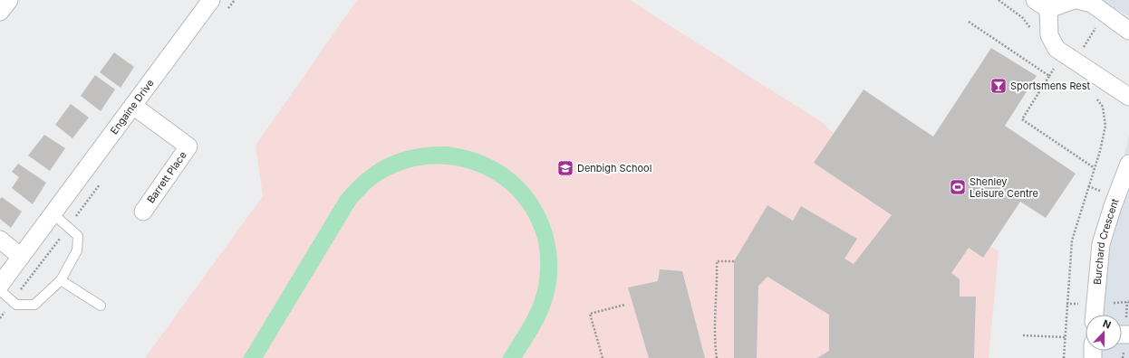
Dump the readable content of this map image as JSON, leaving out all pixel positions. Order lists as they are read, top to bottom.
{
  "streets": {
    "street": ["Engaine Drive", "Barrett Place", "Burchard Crescent"]
  },
  "crossings": [
    ["Engaine Drive", "Barrett Place"]
  ],
  "places": {
    "bar": ["Sportsmens Rest"],
    "school or university": ["Denbigh School"],
    "sports": ["Shenley Leisure Centre"]
  },
  "north": "top"
}
